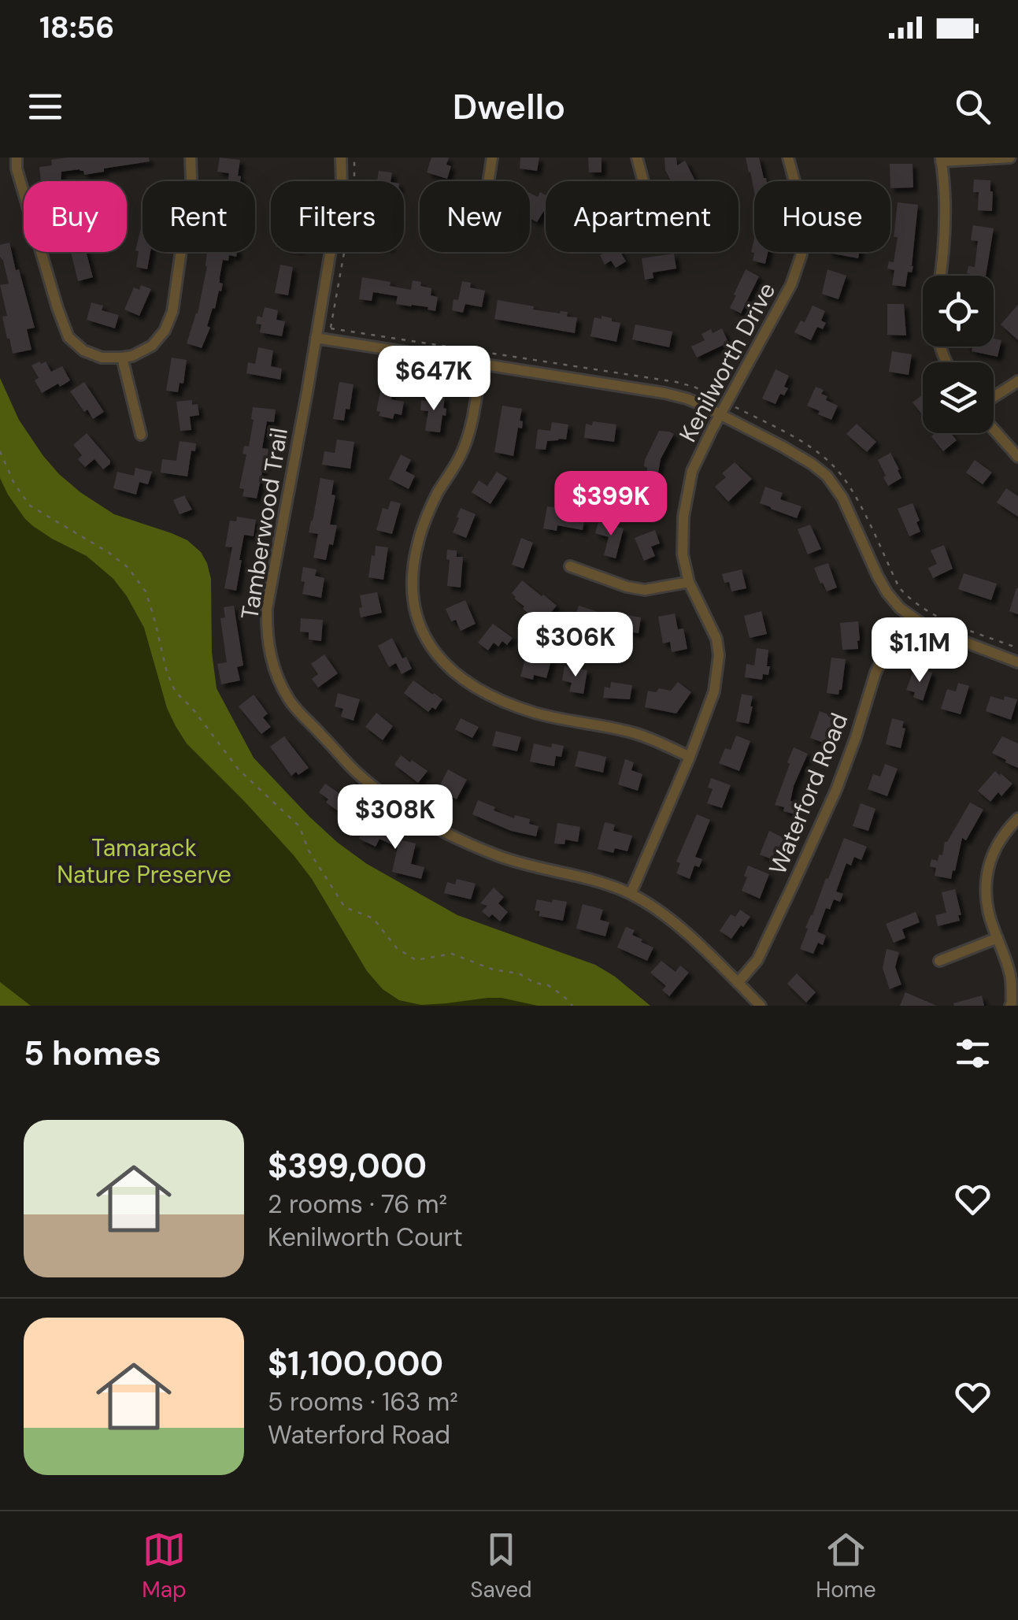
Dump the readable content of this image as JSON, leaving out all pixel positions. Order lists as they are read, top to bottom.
{
  "streets": {
    "street": ["Kenilworth Drive", "Tamberwood Trail", "Waterford Road"]
  },
  "crossings": [
    ["Kenilworth Drive", "Tamberwood Trail"],
    ["Tamberwood Trail", "Waterford Road"]
  ],
  "parks": ["Tamarack Nature Preserve"],
  "page": {
    "status": "18:56",
    "header": "Dwello",
    "chip": [
      "Buy",
      "Rent",
      "Filters",
      "New",
      "Apartment",
      "House"
    ],
    "price": [
      "$647K",
      "$399K",
      "$306K",
      "$1.1M",
      "$308K"
    ],
    "heading": "5 homes",
    "list": [
      {
        "name": "$399,000",
        "note": "2 rooms · 76 m² · Kenilworth Court"
      },
      {
        "name": "$1,100,000",
        "note": "5 rooms · 163 m² · Waterford Road"
      }
    ],
    "tabs": ["Map", "Saved", "Home"]
  }
}
